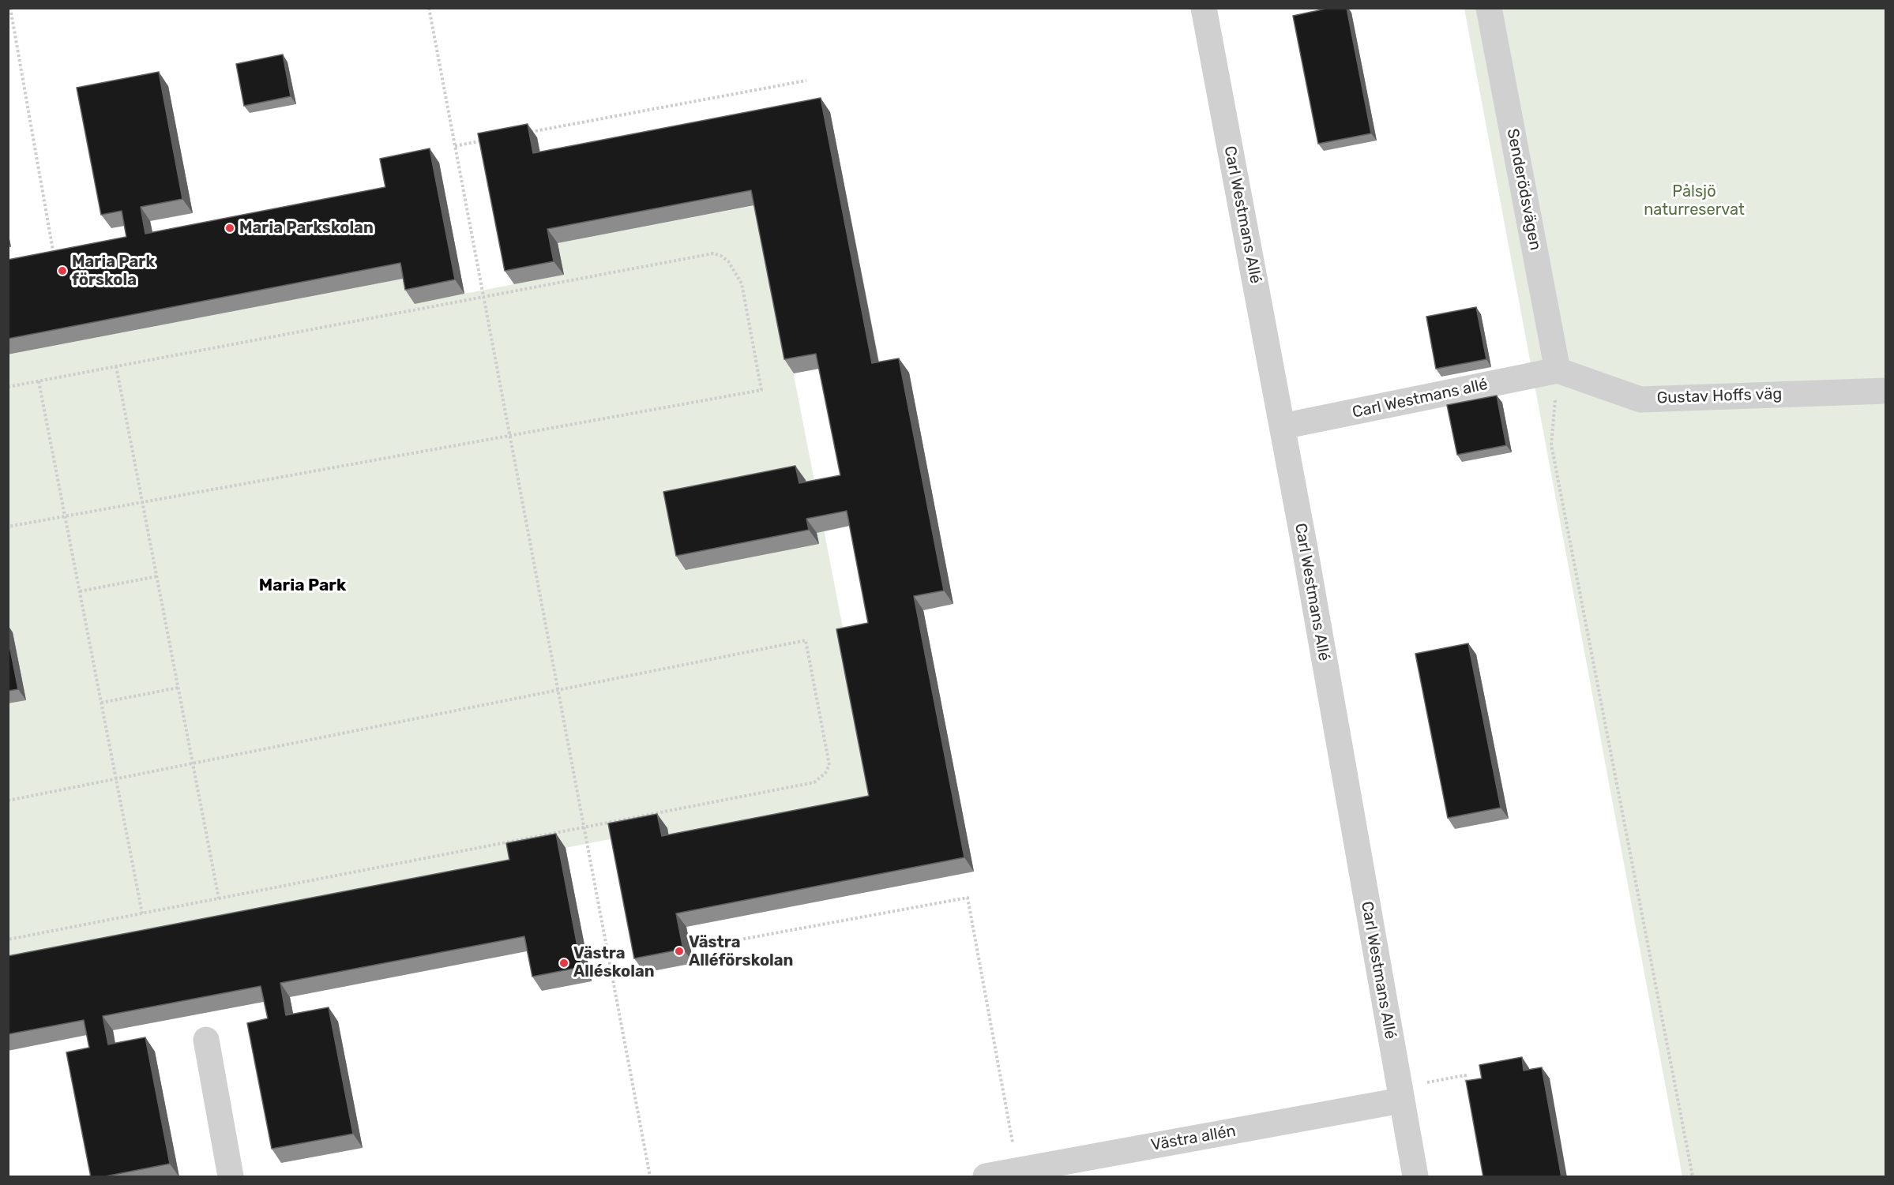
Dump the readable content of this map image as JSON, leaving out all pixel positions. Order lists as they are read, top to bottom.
{
  "streets": {
    "street": [
      "Senderödsvägen",
      "Carl Westmans Allé",
      "Gustav Hoffs väg",
      "Carl Westmans allé",
      "Västra allén"
    ]
  },
  "crossings": [
    ["Senderödsvägen", "Gustav Hoffs väg"],
    ["Senderödsvägen", "Carl Westmans allé"],
    ["Carl Westmans Allé", "Carl Westmans allé"],
    ["Carl Westmans Allé", "Västra allén"],
    ["Gustav Hoffs väg", "Carl Westmans allé"]
  ],
  "districts": ["Maria Park"],
  "parks": ["Pålsjö naturreservat"],
  "places": [
    "Maria Parkskolan",
    "Maria Park förskola",
    "Västra Alléförskolan",
    "Västra Alléskolan"
  ]
}
